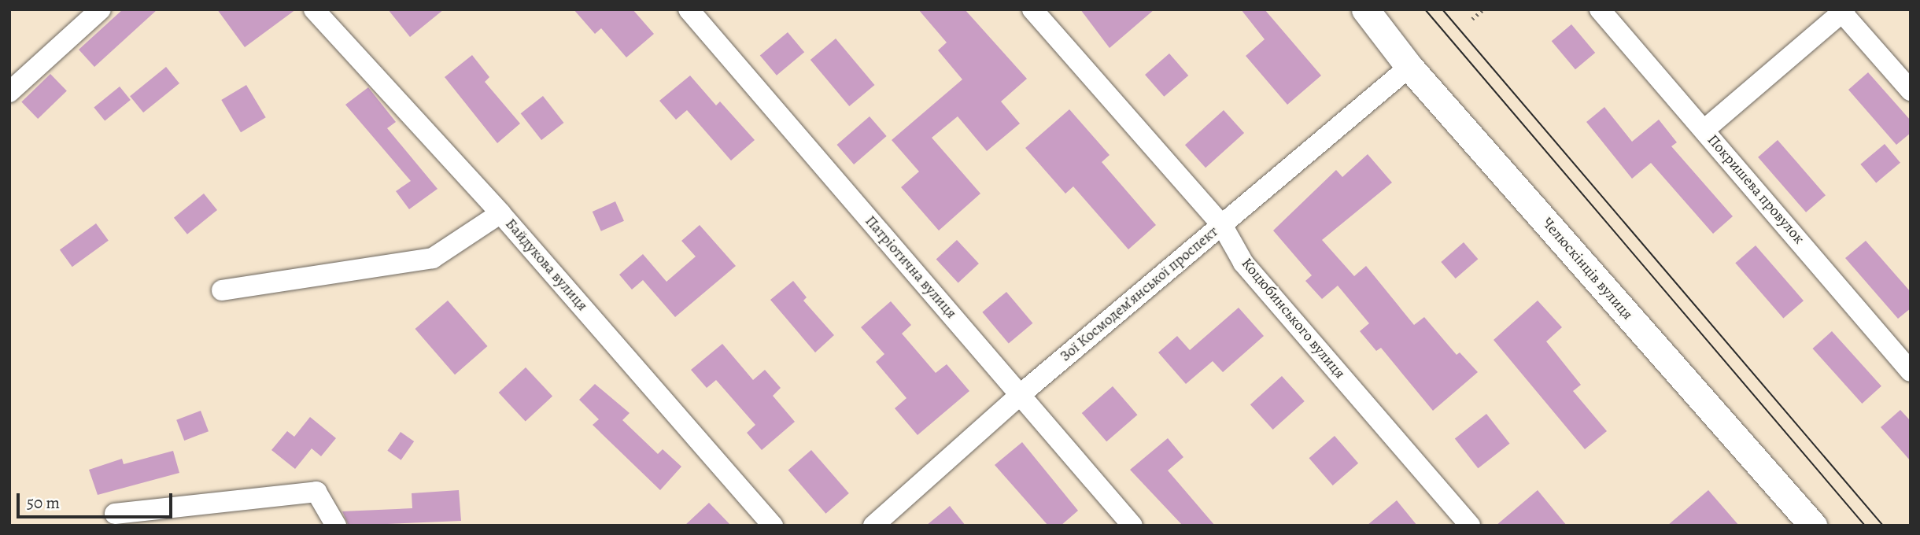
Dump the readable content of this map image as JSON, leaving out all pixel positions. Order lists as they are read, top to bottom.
{
  "streets": {
    "main road": ["Челюскінців вулиця"],
    "street": [
      "Покришева провулок",
      "Байдукова вулиця",
      "Патріотична вулиця",
      "Зої Космодем’янської проспект",
      "Коцюбинського вулиця"
    ]
  },
  "crossings": [
    ["Патріотична вулиця", "Зої Космодем’янської проспект"],
    ["Челюскінців вулиця", "Зої Космодем’янської проспект"],
    ["Зої Космодем’янської проспект", "Коцюбинського вулиця"]
  ],
  "scale_bar": "50 m"
}
